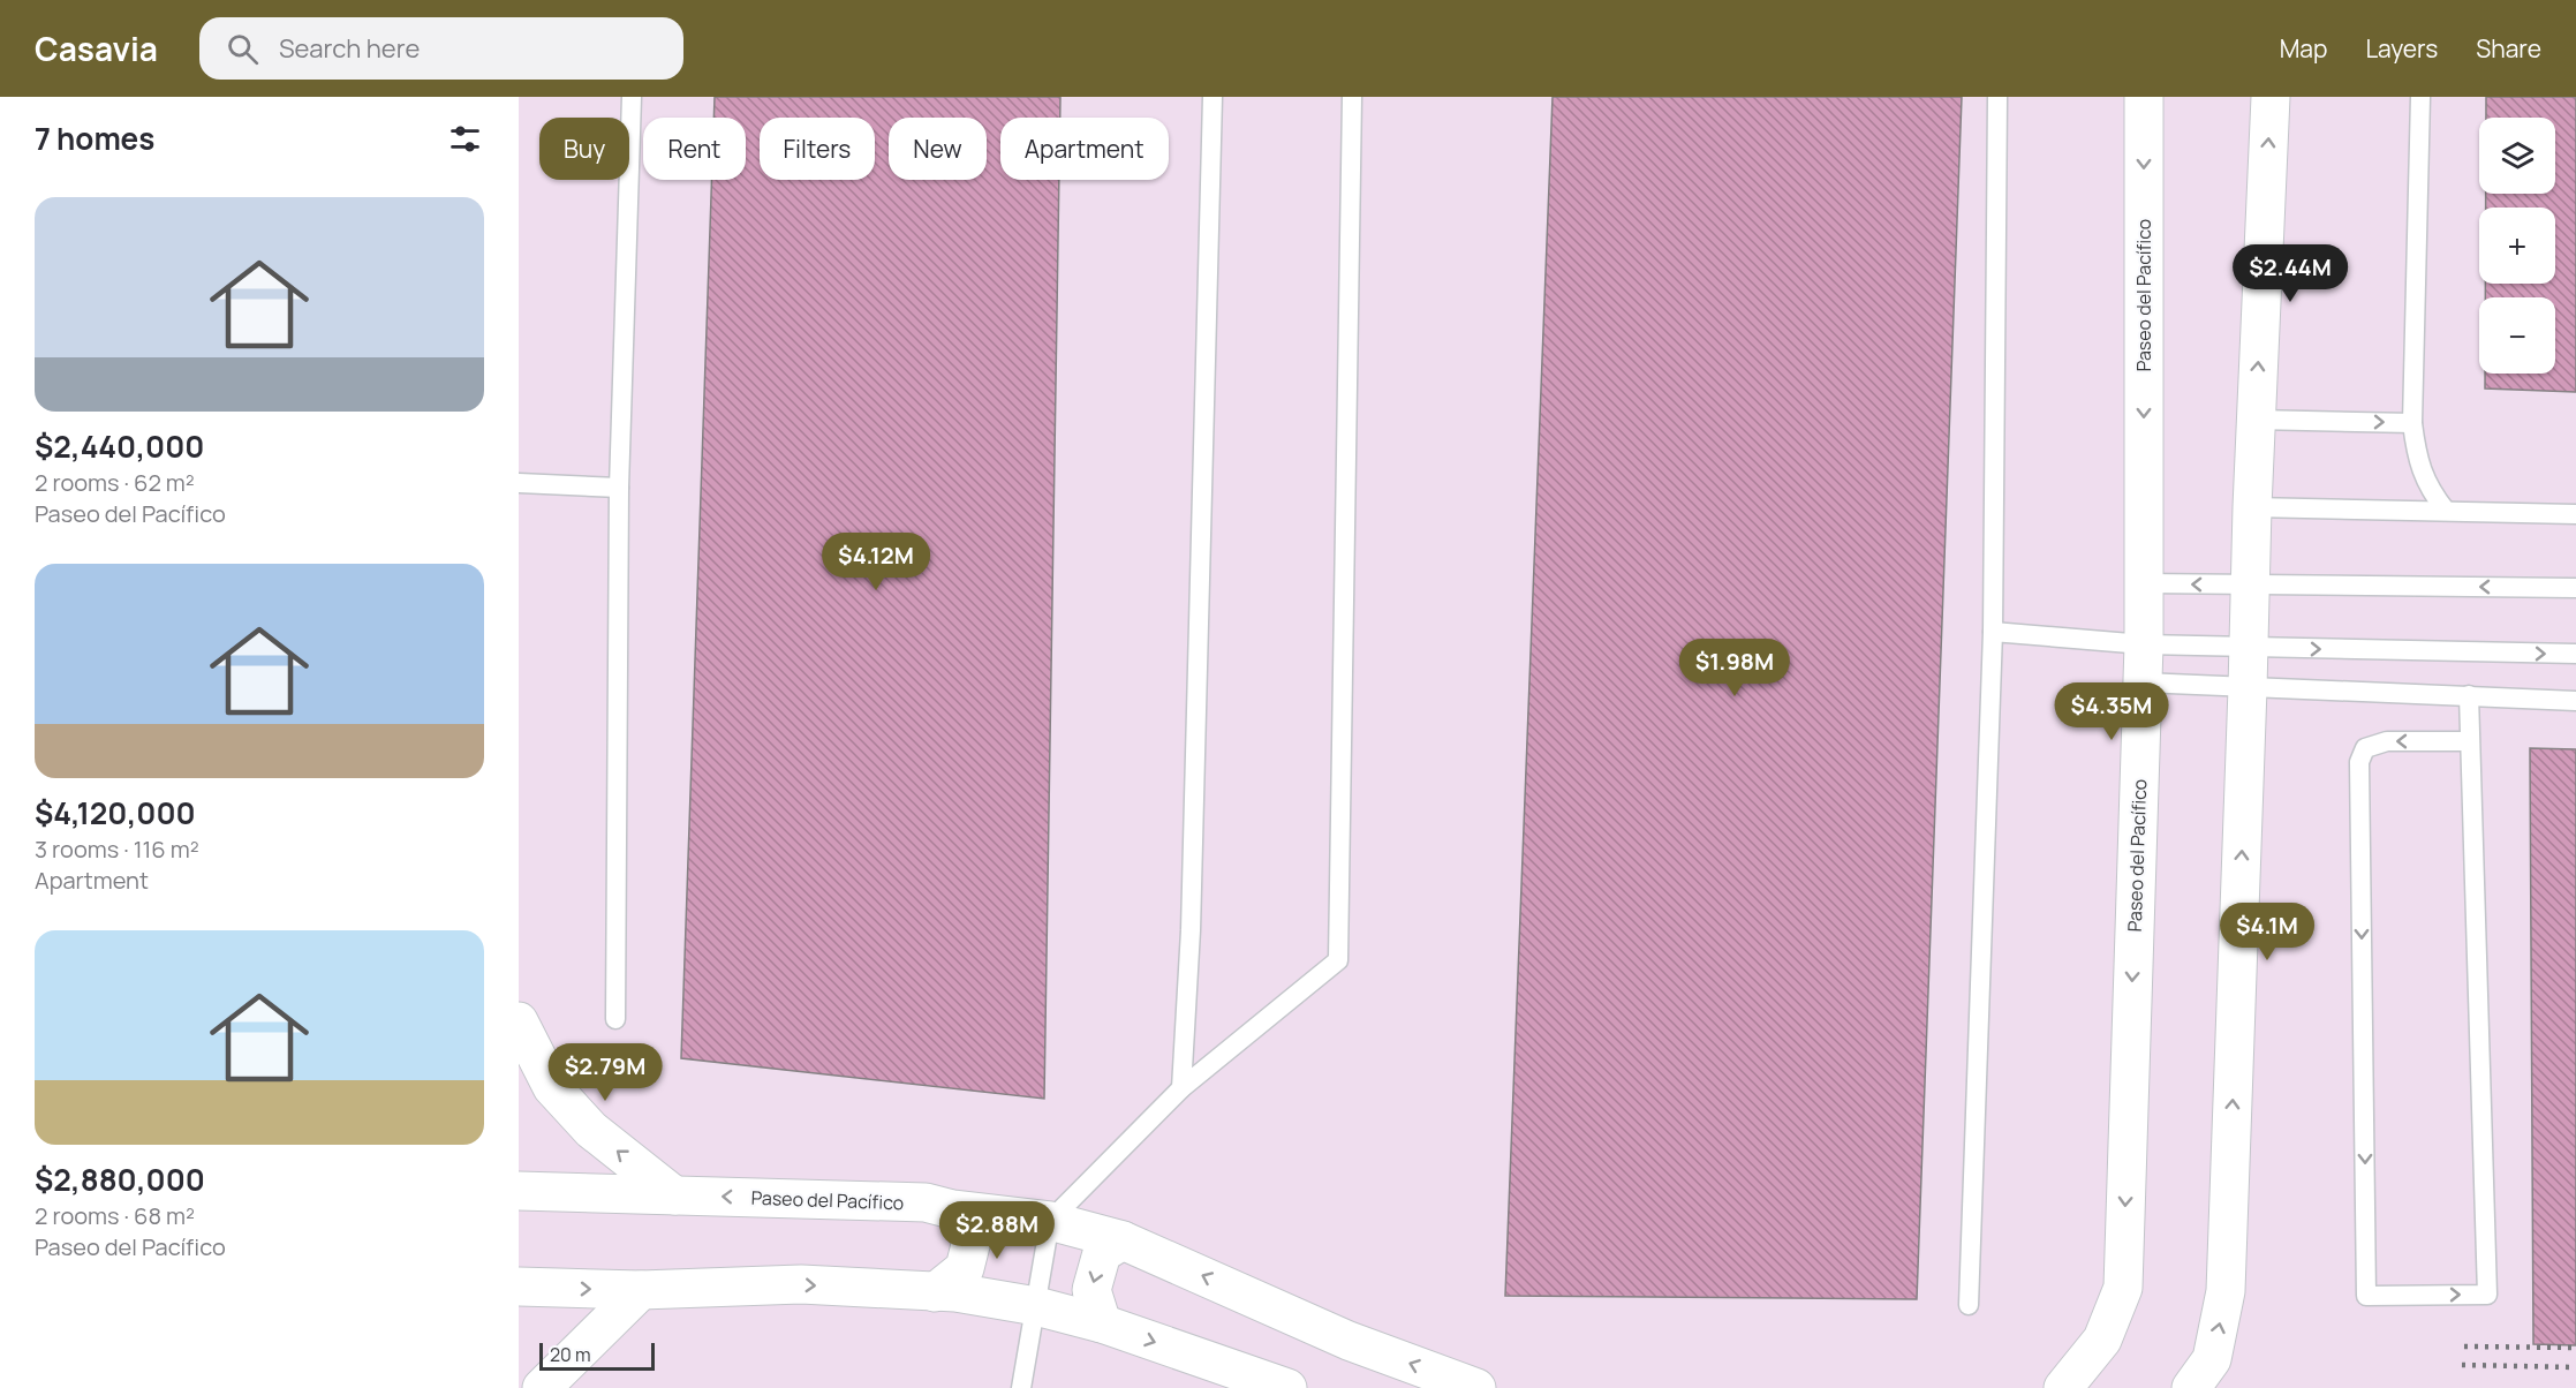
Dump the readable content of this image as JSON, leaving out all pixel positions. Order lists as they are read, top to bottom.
{
  "streets": {
    "street": ["Paseo del Pacífico"]
  },
  "scale_bar": "20 m",
  "page": {
    "header": "Casavia",
    "search": "Search here",
    "nav": ["Map", "Layers", "Share"],
    "heading": "7 homes",
    "map_buttons": ["+", "−"],
    "chip": [
      "Buy",
      "Rent",
      "Filters",
      "New",
      "Apartment"
    ],
    "list": [
      {
        "name": "$2,440,000",
        "note": "2 rooms · 62 m² · Paseo del Pacífico"
      },
      {
        "name": "$4,120,000",
        "note": "3 rooms · 116 m² · Apartment"
      },
      {
        "name": "$2,880,000",
        "note": "2 rooms · 68 m² · Paseo del Pacífico"
      }
    ],
    "price": [
      "$2.44M",
      "$4.12M",
      "$1.98M",
      "$4.35M",
      "$4.1M",
      "$2.79M",
      "$2.88M"
    ],
    "scale": "20 m"
  }
}
